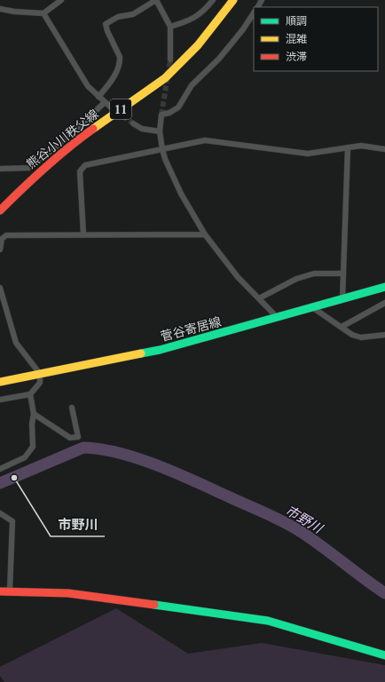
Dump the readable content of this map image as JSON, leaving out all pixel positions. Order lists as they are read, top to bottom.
{
  "streets": {
    "main road": ["11", "熊谷小川秩父線", "菅谷寄居線"]
  },
  "water": ["市野川"],
  "places": ["市野川"],
  "legend": ["順調", "混雑", "渋滞"]
}
